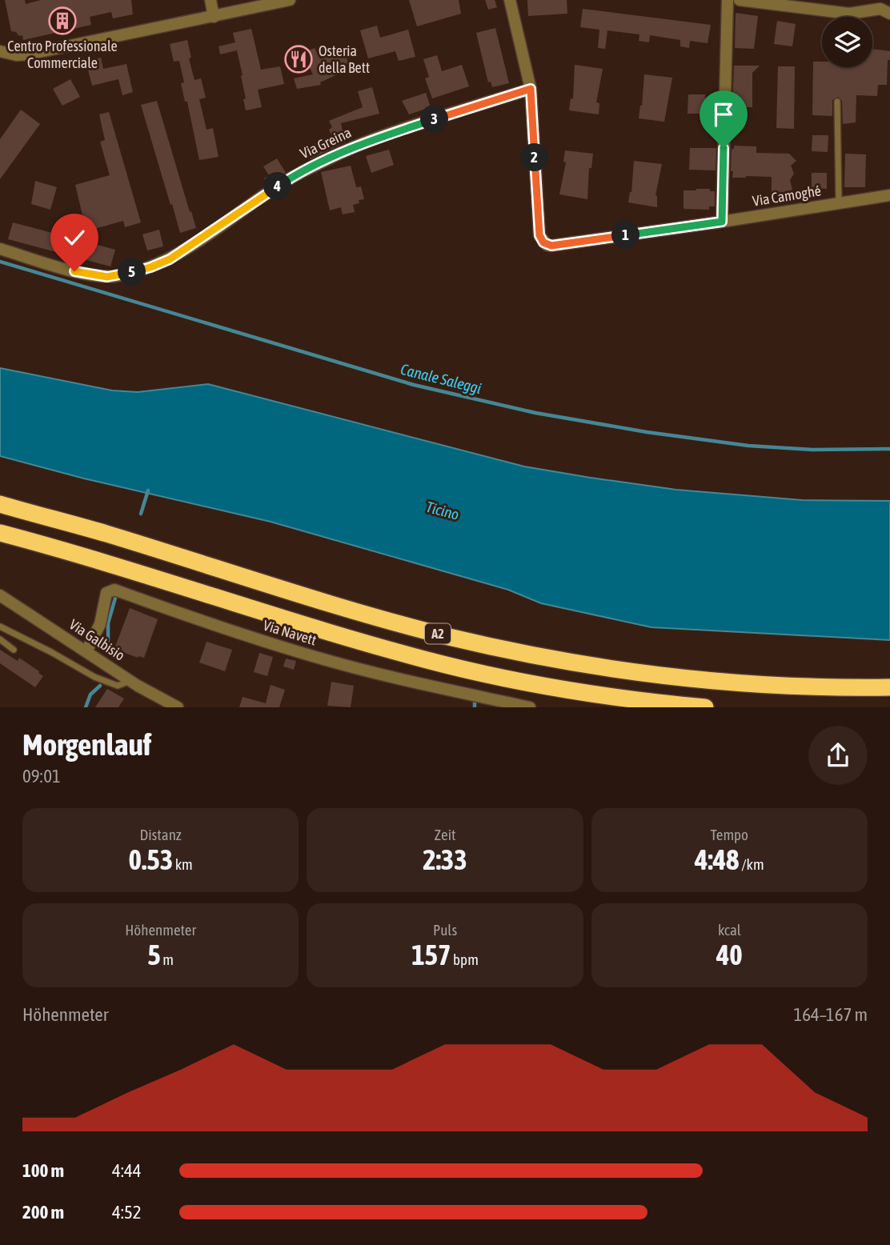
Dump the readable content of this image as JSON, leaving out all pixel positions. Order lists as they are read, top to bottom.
{
  "streets": {
    "highway": ["A2"],
    "street": [
      "Via Greina",
      "Via Camoghé",
      "Via Navett",
      "Via Galbisio"
    ]
  },
  "crossings": [
    ["Via Greina", "Via Camoghé"],
    ["Via Navett", "Via Galbisio"]
  ],
  "water": ["Canale Saleggi", "Ticino"],
  "places": {
    "building": ["Centro Professionale Commerciale"],
    "restaurant": ["Osteria della Bett"]
  },
  "page": {
    "pins": [
      "3",
      "2",
      "4",
      "1",
      "5"
    ],
    "heading": ["Morgenlauf", "09:01"],
    "stats": [
      ["Distanz", "0.53 km"],
      ["Zeit", "2:33"],
      ["Tempo", "4:48 /km"],
      ["Höhenmeter", "5 m"],
      ["Puls", "157 bpm"],
      ["kcal", "40"]
    ],
    "chart": ["Höhenmeter", "164–167 m"],
    "list": [
      {
        "name": "100 m",
        "note": "4:44"
      },
      {
        "name": "200 m",
        "note": "4:52"
      }
    ]
  }
}
